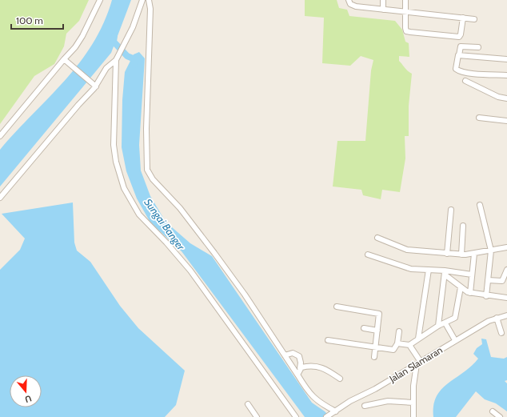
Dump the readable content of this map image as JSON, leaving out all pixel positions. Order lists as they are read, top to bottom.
{
  "streets": {
    "street": ["Jalan Slamaran"]
  },
  "water": ["Sungai Banger"],
  "scale_bar": "100 m",
  "north": "bottom"
}
